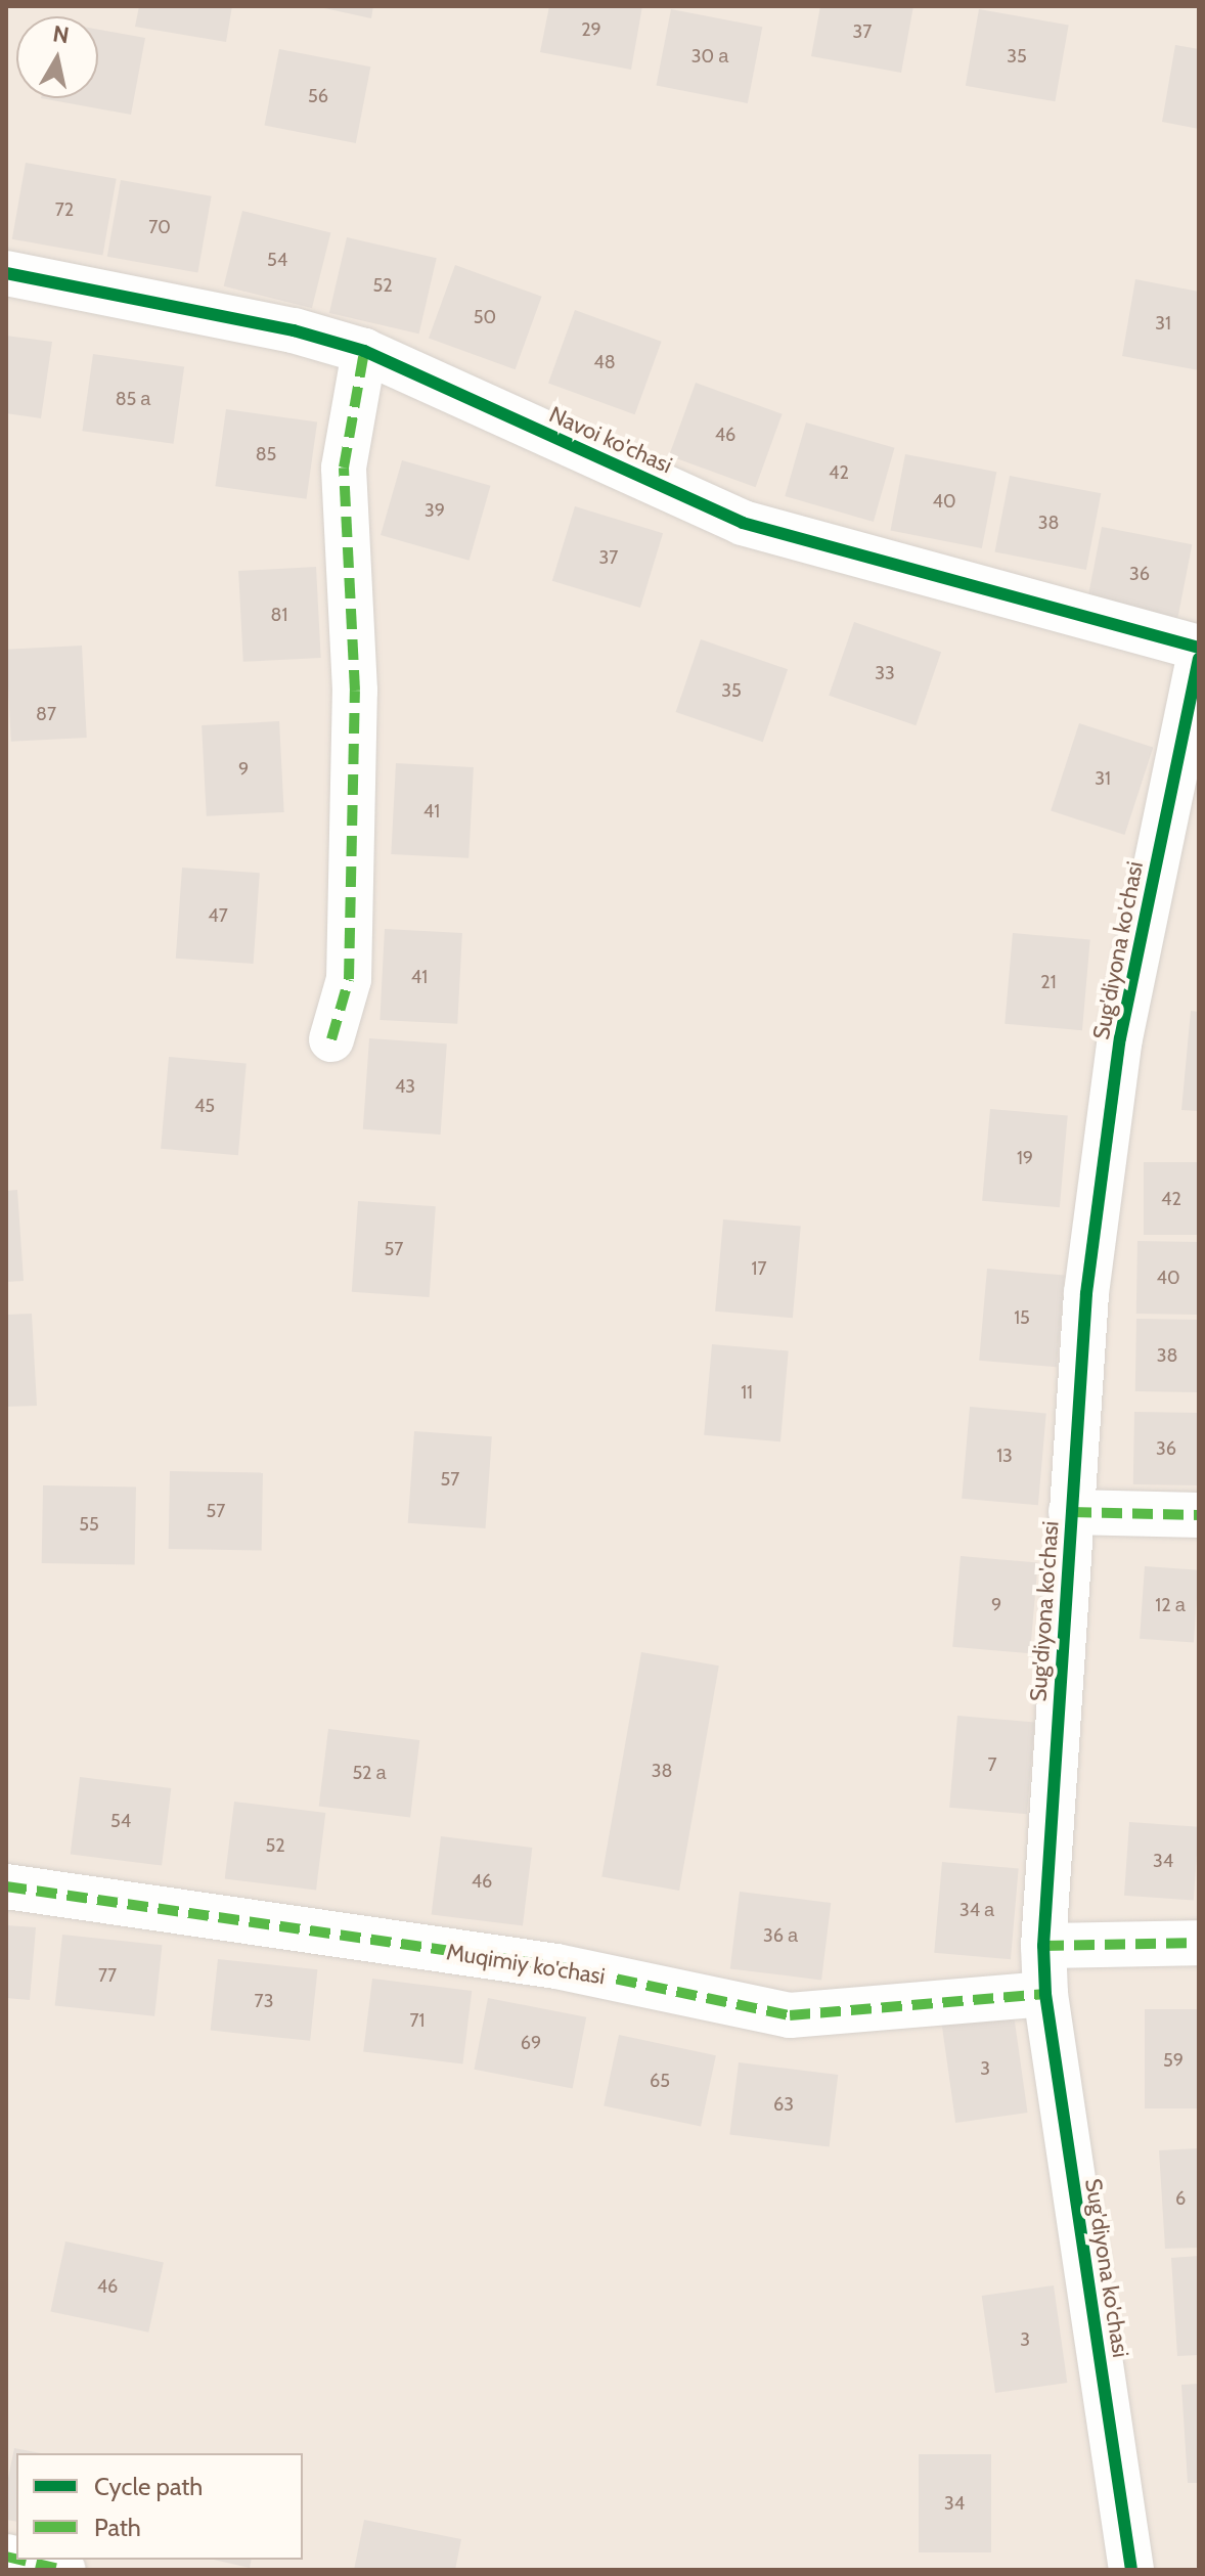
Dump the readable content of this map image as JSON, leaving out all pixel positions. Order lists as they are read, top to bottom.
{
  "streets": {
    "street": ["Navoi ko'chasi", "Sug'diyona ko'chasi", "Muqimiy ko'chasi"]
  },
  "crossings": [
    ["Sug'diyona ko'chasi", "Muqimiy ko'chasi"]
  ],
  "house_numbers": [
    "29",
    "37",
    "30 а",
    "35",
    "56",
    "72",
    "70",
    "54",
    "52",
    "50",
    "31",
    "48",
    "85 а",
    "46",
    "85",
    "42",
    "40",
    "39",
    "38",
    "37",
    "36",
    "81",
    "33",
    "35",
    "87",
    "9",
    "31",
    "41",
    "47",
    "41",
    "21",
    "43",
    "45",
    "19",
    "42",
    "57",
    "17",
    "40",
    "15",
    "38",
    "11",
    "36",
    "13",
    "57",
    "57",
    "55",
    "9",
    "12 а",
    "7",
    "38",
    "52 а",
    "54",
    "52",
    "34",
    "46",
    "34 а",
    "36 а",
    "77",
    "73",
    "71",
    "69",
    "59",
    "3",
    "65",
    "63",
    "6",
    "46",
    "3",
    "34"
  ],
  "legend": ["Cycle path", "Path"],
  "north": "top"
}
